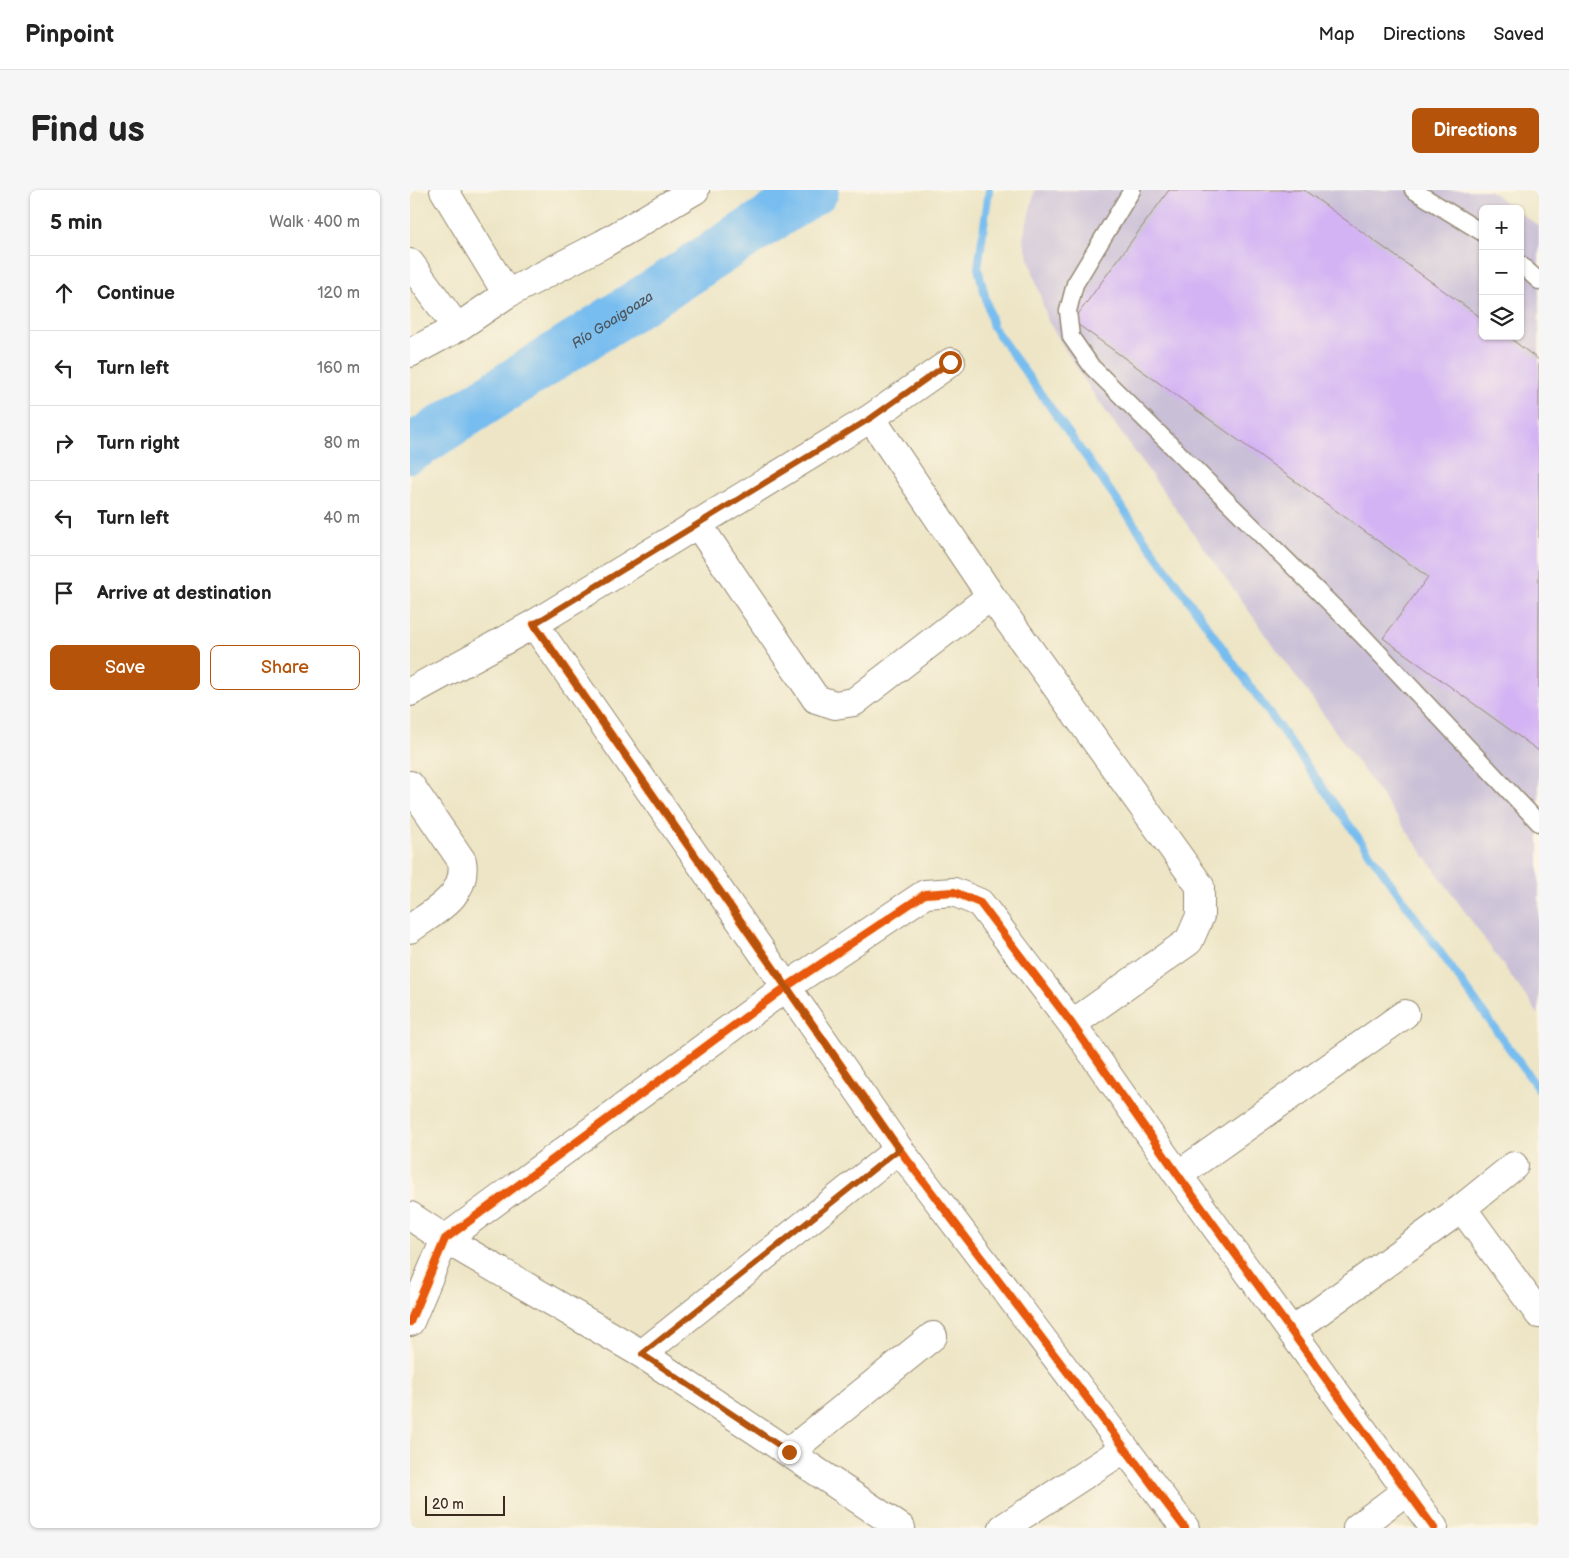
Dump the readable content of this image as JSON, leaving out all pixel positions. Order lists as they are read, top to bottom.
{
  "water": ["Río Goaigoaza"],
  "scale_bar": "20 m",
  "page": {
    "header": "Pinpoint",
    "nav": ["Map", "Directions", "Saved"],
    "buttons": [
      "Directions",
      ["Save", "Share"]
    ],
    "title": "Find us",
    "heading": ["5 min", "Walk · 400 m"],
    "map_buttons": ["+", "−"],
    "list": [
      ["Continue", "120 m"],
      ["Turn left", "160 m"],
      ["Turn right", "80 m"],
      ["Turn left", "40 m"],
      "Arrive at destination"
    ],
    "scale": "20 m"
  }
}
